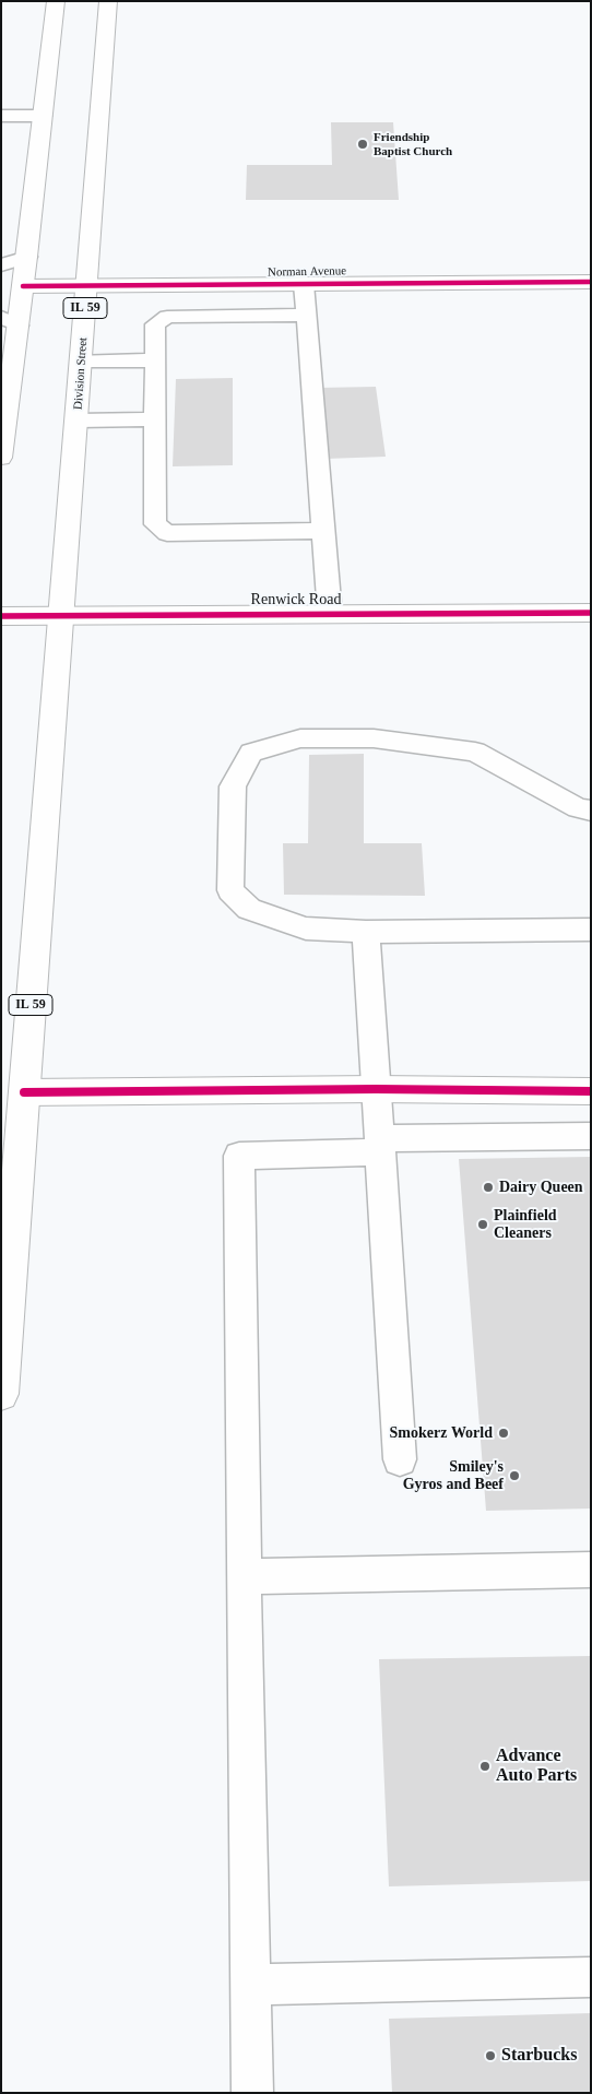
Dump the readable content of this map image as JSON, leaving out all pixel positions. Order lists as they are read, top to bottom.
{
  "streets": {
    "main road": [
      "Norman Avenue",
      "IL 59",
      "Division Street",
      "Renwick Road"
    ]
  },
  "crossings": [
    ["Norman Avenue", "Division Street"],
    ["IL 59", "Division Street"],
    ["IL 59", "Renwick Road"],
    ["Division Street", "Renwick Road"]
  ],
  "places": [
    "Friendship Baptist Church",
    "Dairy Queen",
    "Plainfield Cleaners",
    "Smokerz World",
    "Smiley's Gyros and Beef",
    "Advance Auto Parts",
    "Starbucks"
  ]
}
